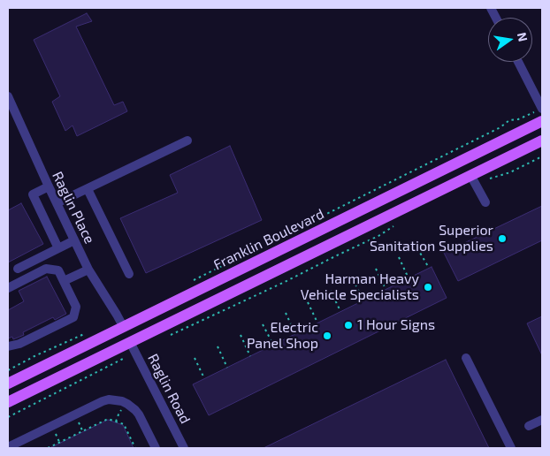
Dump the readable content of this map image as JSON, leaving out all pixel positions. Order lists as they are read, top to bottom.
{
  "streets": {
    "main road": ["Franklin Boulevard"],
    "street": ["Raglin Place", "Raglin Road"]
  },
  "crossings": [
    ["Raglin Place", "Franklin Boulevard"]
  ],
  "places": [
    "Superior Sanitation Supplies",
    "Harman Heavy Vehicle Specialists",
    "1 Hour Signs",
    "Electric Panel Shop"
  ],
  "north": "right"
}
